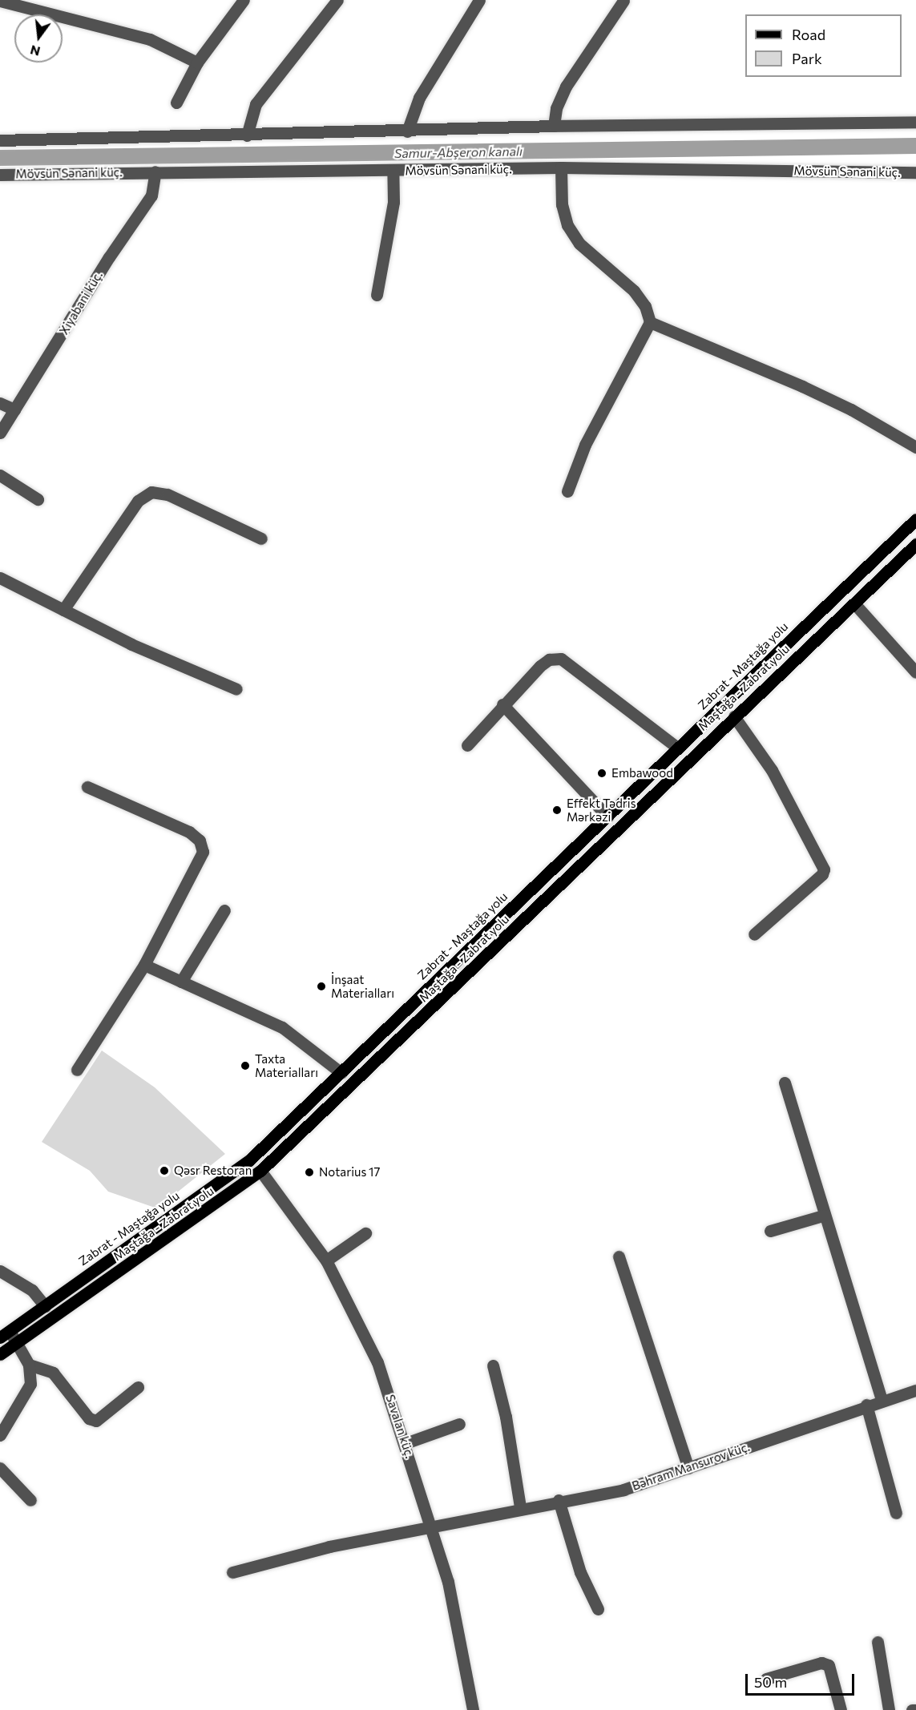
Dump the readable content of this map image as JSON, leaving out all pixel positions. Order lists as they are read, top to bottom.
{
  "streets": {
    "main road": ["Zabrat - Maştağa yolu", "Maştağa - Zabrat yolu"],
    "street": [
      "Mövsün Sənani küç.",
      "Xiyabani küç.",
      "Savalan küç.",
      "Bəhram Mansurov küç."
    ]
  },
  "crossings": [
    ["Mövsün Sənani küç.", "Xiyabani küç."],
    ["Maştağa - Zabrat yolu", "Savalan küç."],
    ["Savalan küç.", "Bəhram Mansurov küç."]
  ],
  "water": ["Samur-Abşeron kanalı"],
  "places": [
    "Embawood",
    "Effekt Tədris Mərkəzi",
    "İnşaat Materialları",
    "Taxta Materialları",
    "Qəsr Restoran",
    "Notarius 17"
  ],
  "legend": ["Road", "Park"],
  "scale_bar": "50 m",
  "north": "bottom"
}
